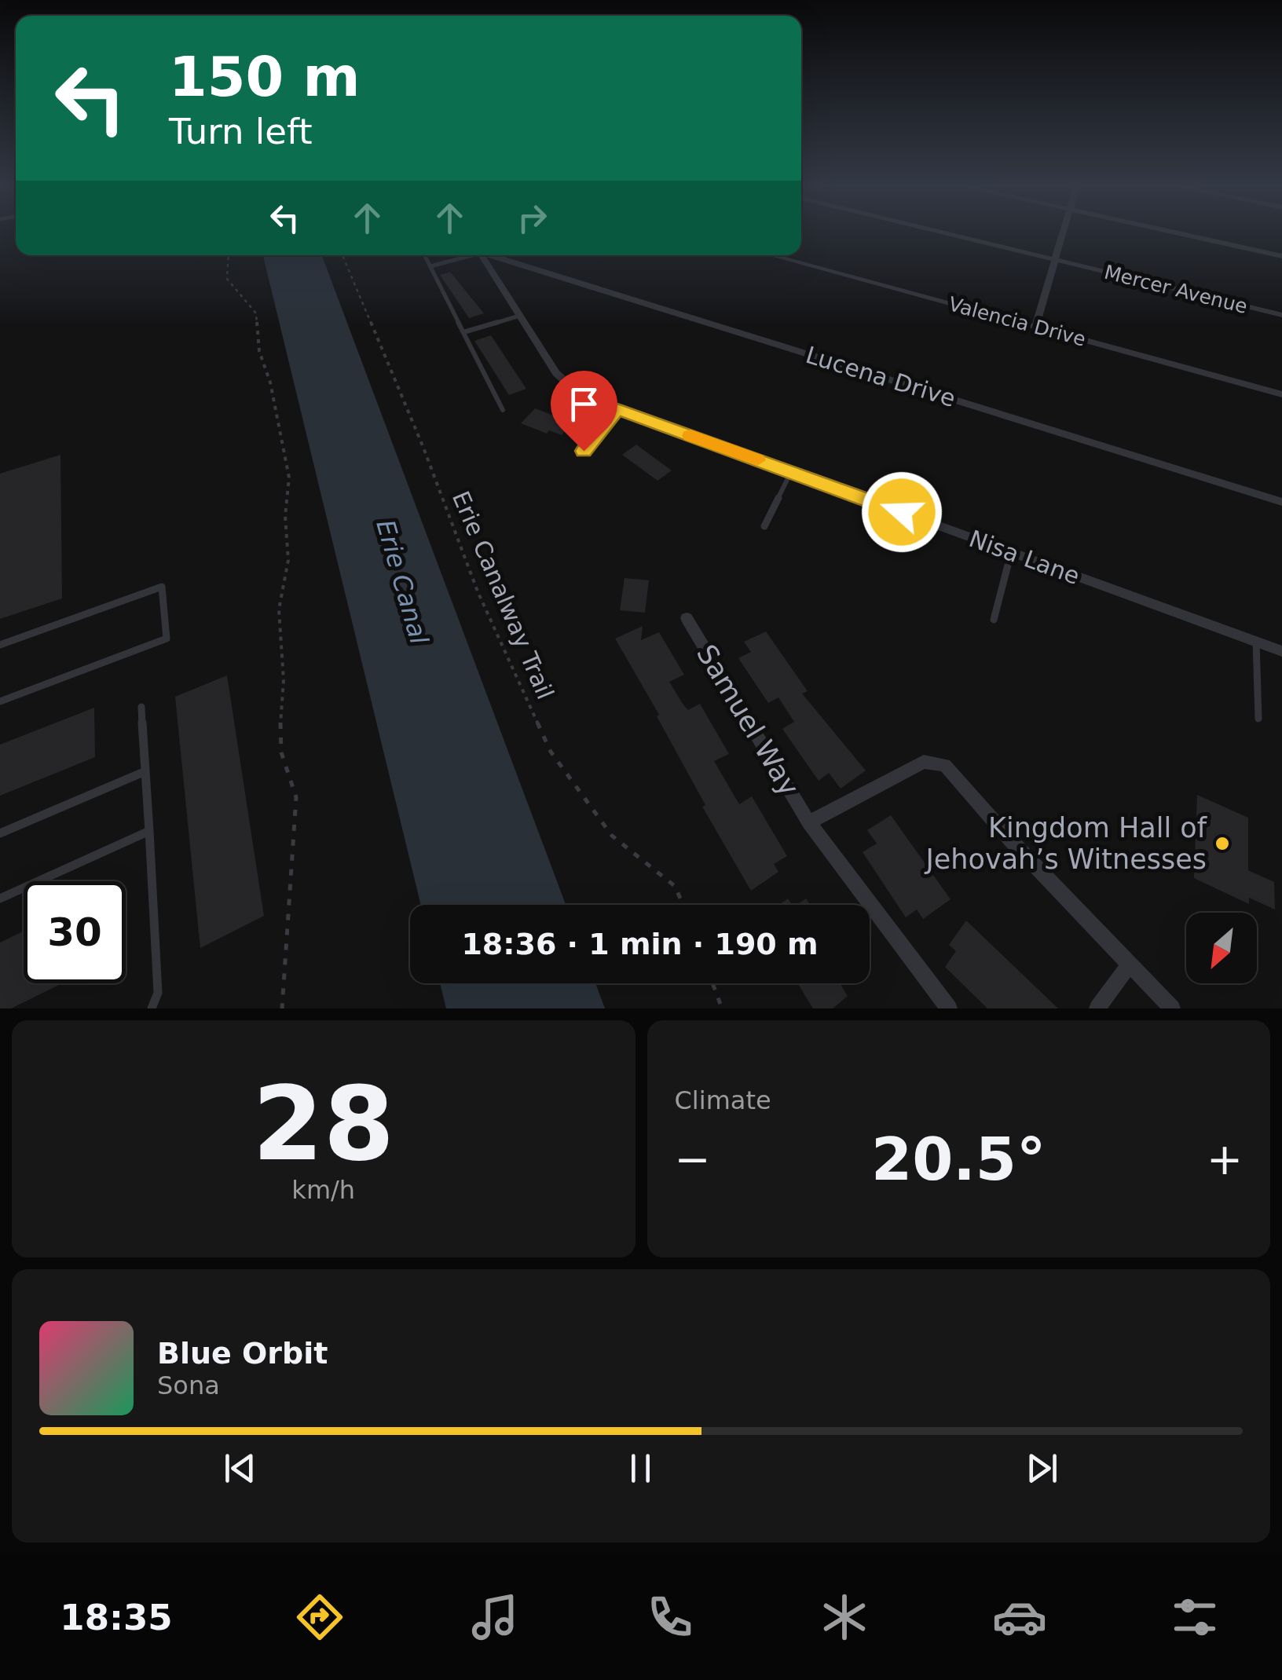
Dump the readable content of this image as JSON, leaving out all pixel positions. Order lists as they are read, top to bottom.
{
  "streets": {
    "street": [
      "Mercer Avenue",
      "Valencia Drive",
      "Lucena Drive",
      "Nisa Lane",
      "Samuel Way"
    ],
    "path": ["Erie Canalway Trail"]
  },
  "water": ["Erie Canal"],
  "places": ["Kingdom Hall of Jehovah’s Witnesses"],
  "north": "bottom left",
  "page": {
    "turn": ["150 m", "Turn left"],
    "limit": "30",
    "trip": "18:36 · 1 min · 190 m",
    "tile": [
      ["28", "km/h"],
      "Climate"
    ],
    "heat": ["−", "20.5°", "+"],
    "song": ["Blue Orbit", "Sona"],
    "tabs": "18:35"
  }
}
